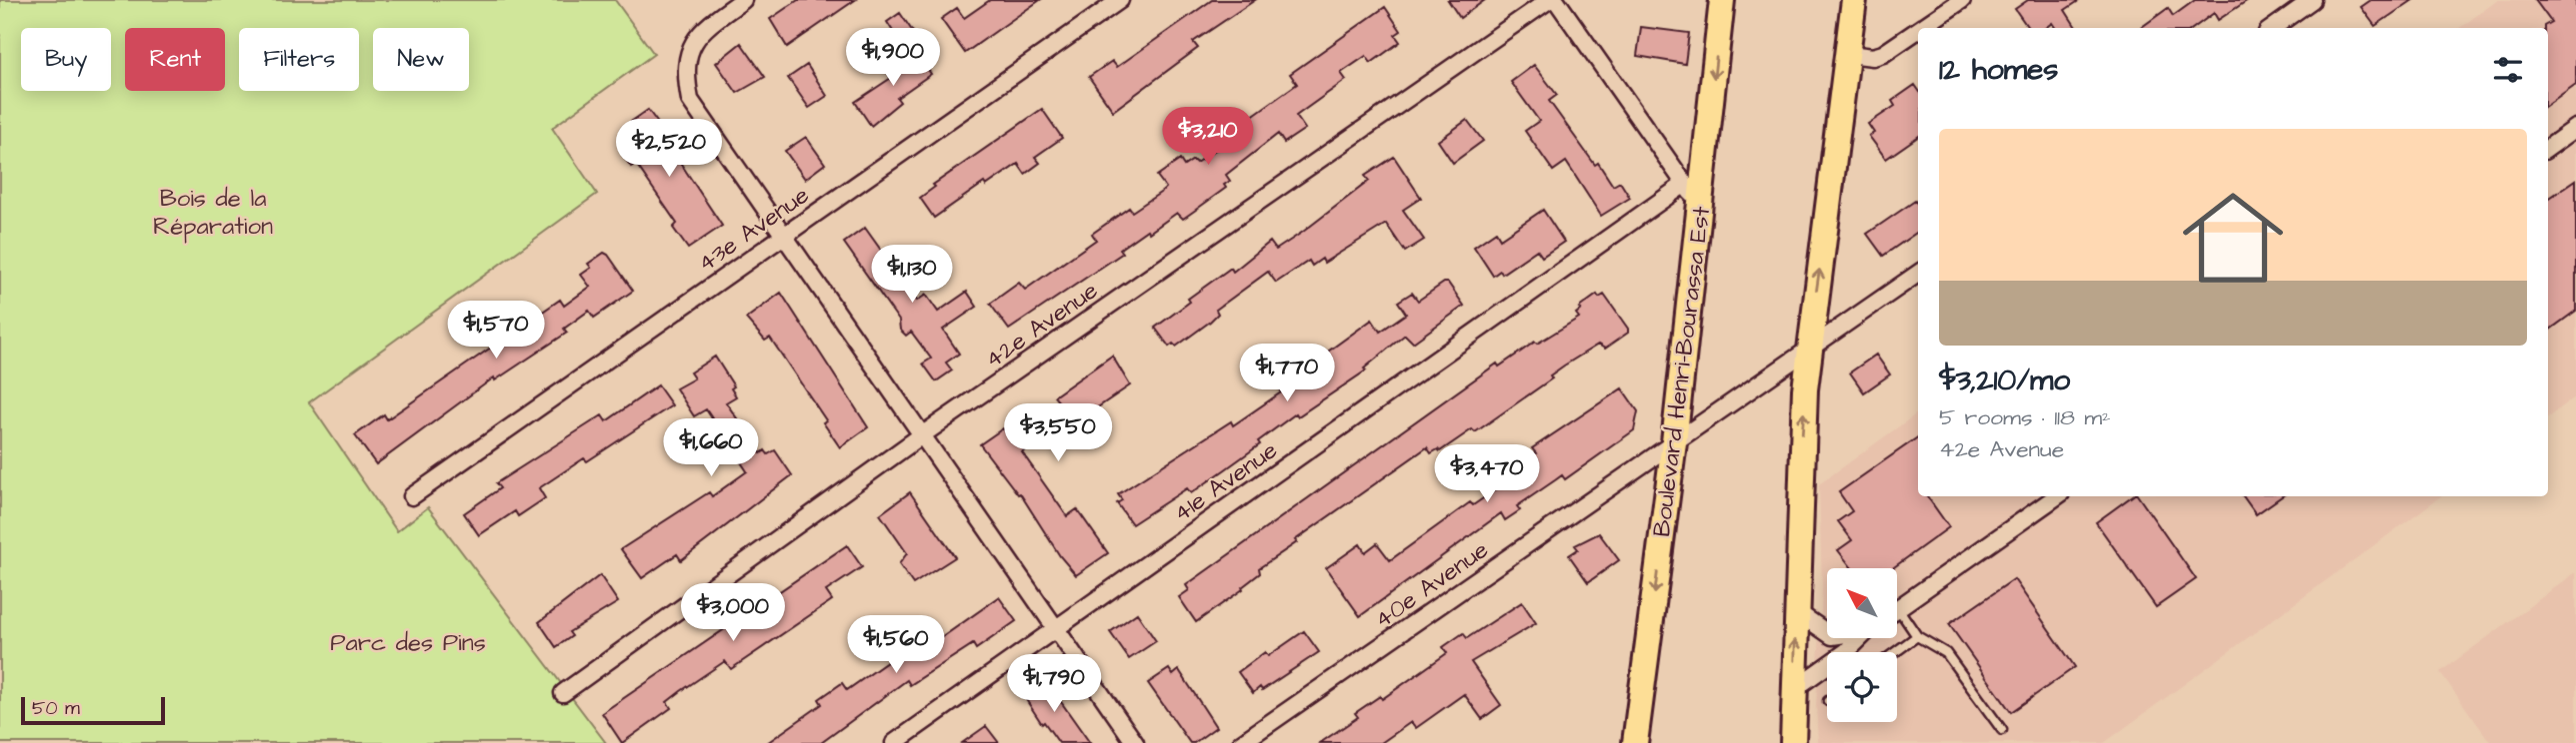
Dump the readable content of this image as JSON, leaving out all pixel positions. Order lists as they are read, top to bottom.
{
  "streets": {
    "main road": ["Boulevard Henri-Bourassa Est"],
    "street": [
      "43e Avenue",
      "42e Avenue",
      "41e Avenue",
      "40e Avenue"
    ]
  },
  "crossings": [
    ["Boulevard Henri-Bourassa Est", "40e Avenue"]
  ],
  "parks": ["Bois de la Réparation", "Parc des Pins"],
  "scale_bar": "50 m",
  "north": "top left",
  "page": {
    "price": [
      "$1,900",
      "$3,210",
      "$2,520",
      "$1,130",
      "$1,570",
      "$1,770",
      "$3,550",
      "$1,660",
      "$3,470",
      "$3,000",
      "$1,560",
      "$1,790"
    ],
    "chip": [
      "Buy",
      "Rent",
      "Filters",
      "New"
    ],
    "heading": "12 homes",
    "list": [
      {
        "name": "$3,210/mo",
        "note": "5 rooms · 118 m² · 42e Avenue"
      }
    ],
    "scale": "50 m"
  }
}
